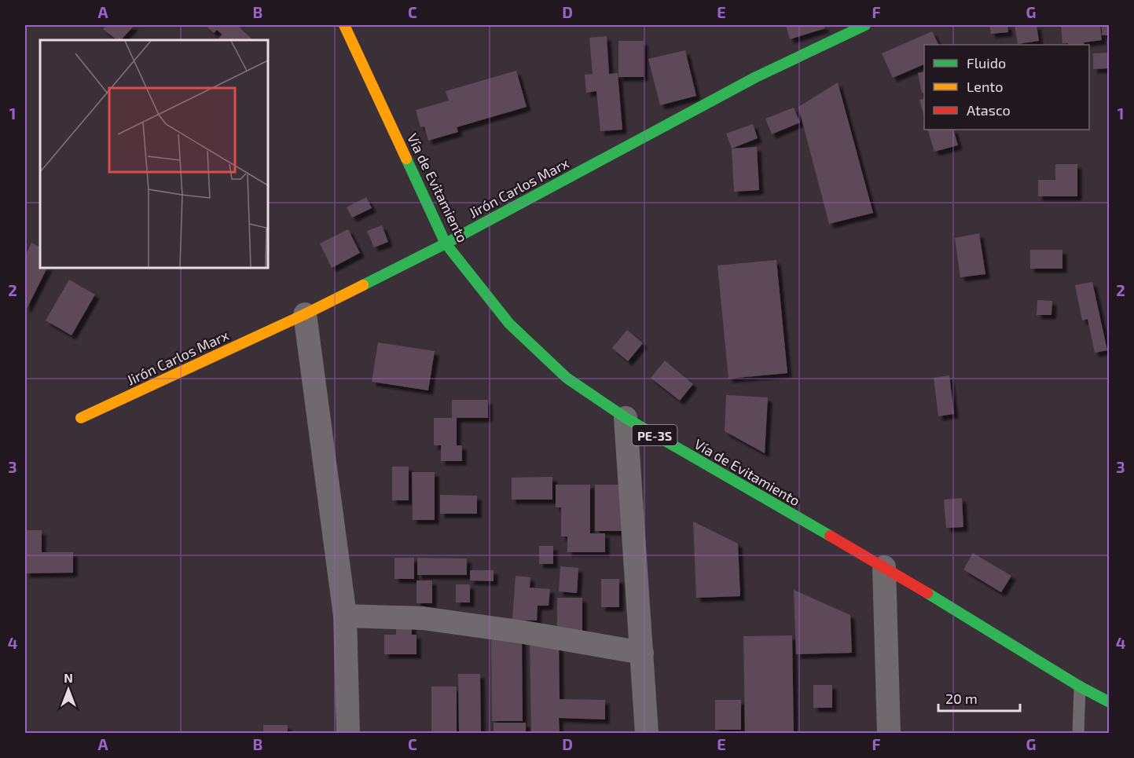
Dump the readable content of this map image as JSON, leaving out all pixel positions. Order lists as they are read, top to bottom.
{
  "streets": {
    "main road": ["Vía de Evitamiento", "Jirón Carlos Marx", "PE-3S"]
  },
  "crossings": [
    ["Vía de Evitamiento", "Jirón Carlos Marx"]
  ],
  "legend": ["Fluido", "Lento", "Atasco"],
  "scale_bar": "20 m",
  "north": "top",
  "grid": {
    "columns": [
      "A",
      "B",
      "C",
      "D",
      "E",
      "F",
      "G"
    ],
    "rows": [
      "1",
      "2",
      "3",
      "4"
    ]
  }
}
